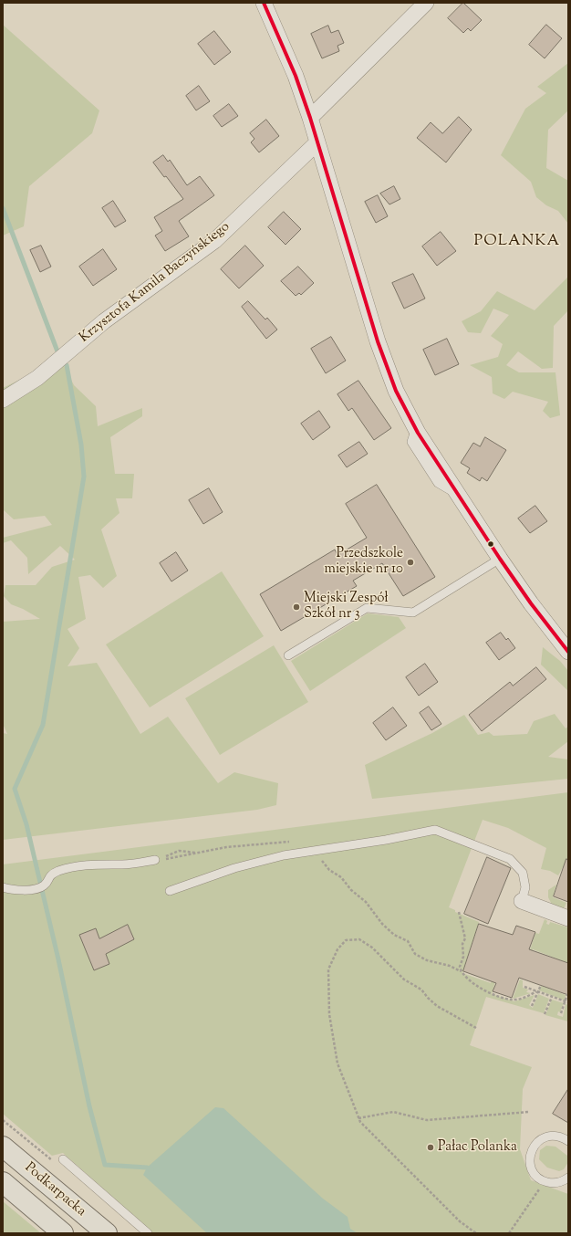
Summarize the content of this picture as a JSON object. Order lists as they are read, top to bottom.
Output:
{
  "streets": {
    "main road": ["Podkarpacka"],
    "street": ["Krzysztofa Kamila Baczyńskiego"]
  },
  "districts": ["POLANKA"],
  "places": ["Przedszkole miejskie nr 10", "Miejski Zespół Szkół nr 3", "Pałac Polanka"]
}
